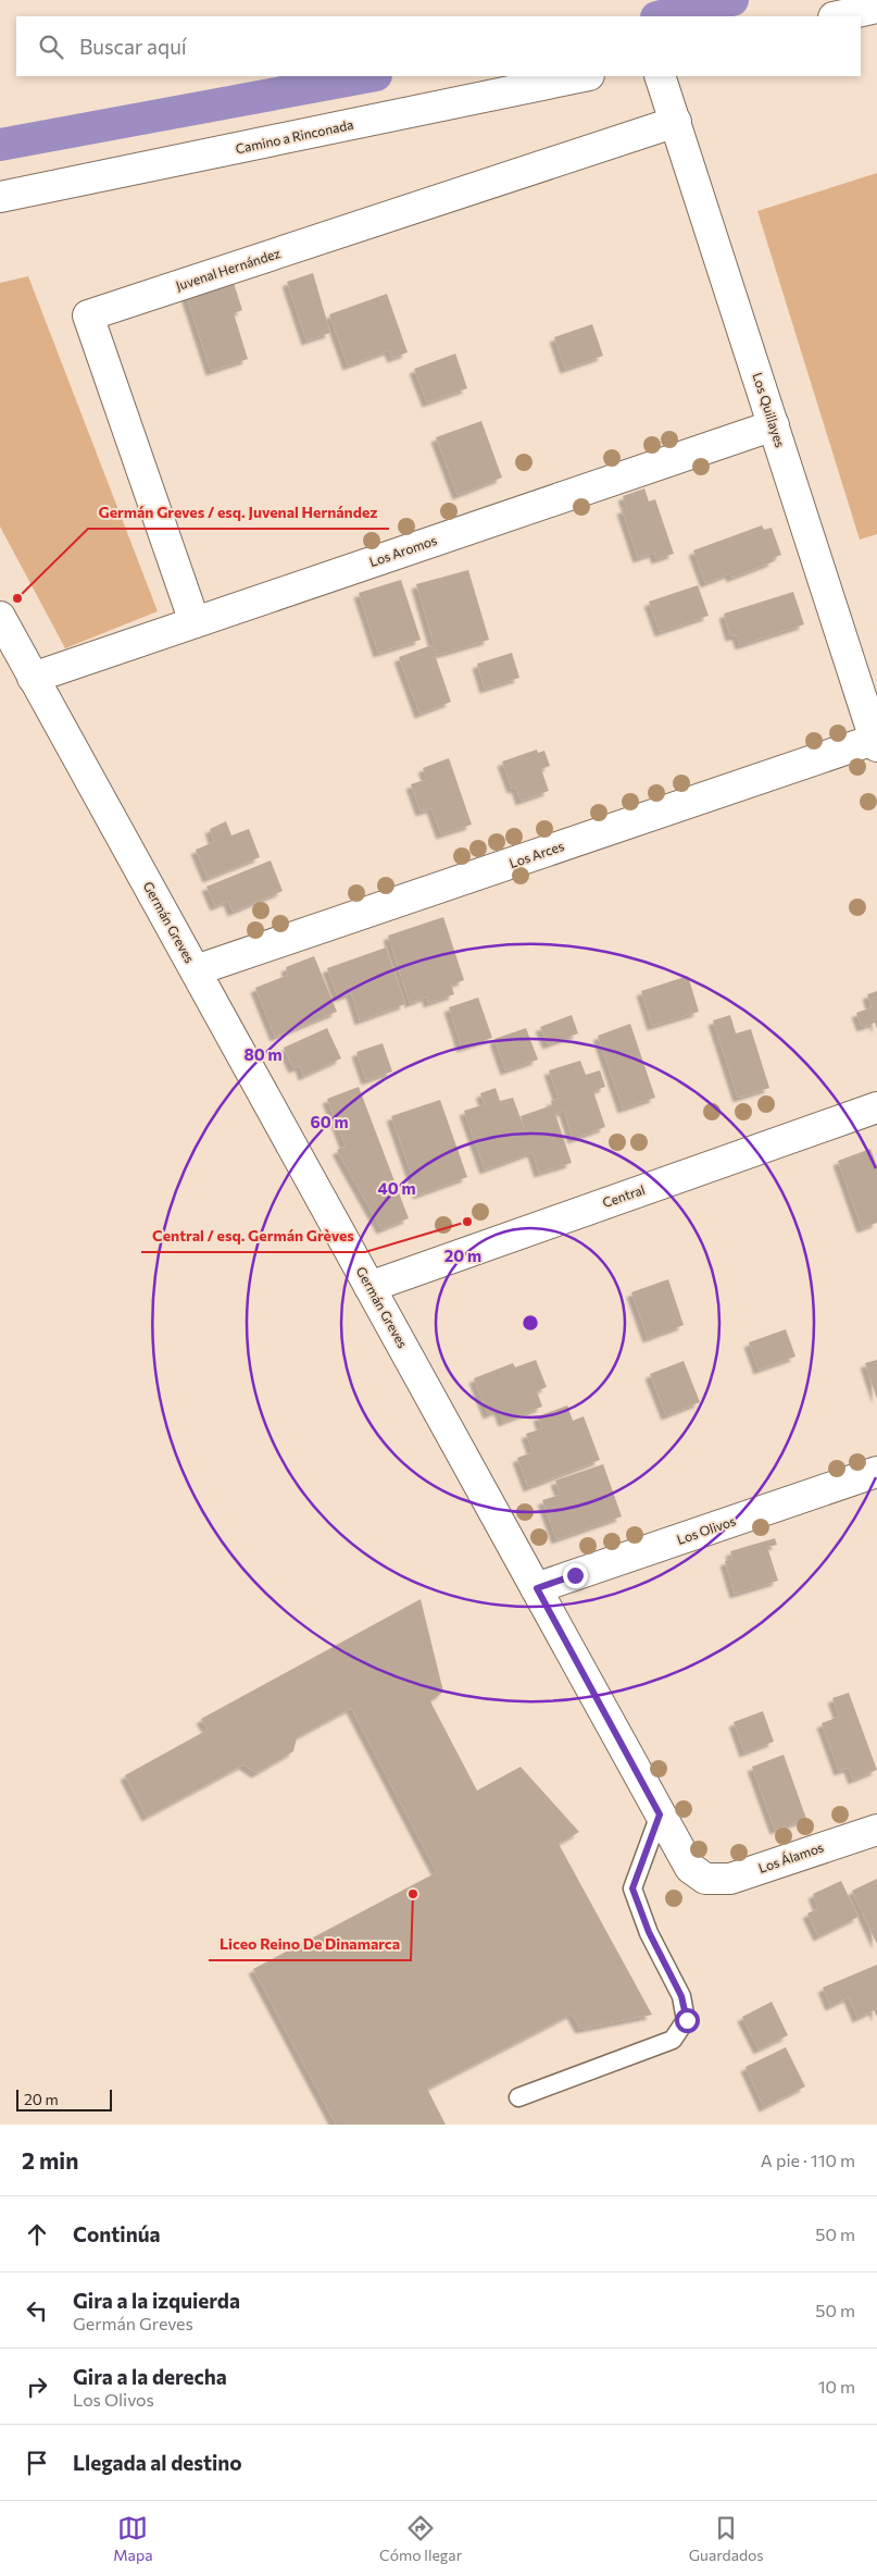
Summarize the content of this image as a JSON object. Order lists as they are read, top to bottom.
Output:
{
  "streets": {
    "street": [
      "Camino a Rinconada",
      "Juvenal Hernández",
      "Los Quillayes",
      "Los Aromos",
      "Los Arces",
      "Germán Greves",
      "Central",
      "Los Olivos",
      "Los Álamos"
    ]
  },
  "crossings": [
    ["Juvenal Hernández", "Los Quillayes"],
    ["Juvenal Hernández", "Los Aromos"],
    ["Los Quillayes", "Los Aromos"],
    ["Los Quillayes", "Los Arces"],
    ["Los Aromos", "Germán Greves"],
    ["Los Arces", "Germán Greves"],
    ["Germán Greves", "Central"],
    ["Germán Greves", "Los Olivos"],
    ["Germán Greves", "Los Álamos"]
  ],
  "places": ["Germán Greves / esq. Juvenal Hernández", "Central / esq. Germán Grèves", "Liceo Reino De Dinamarca"],
  "scale_bar": "20 m",
  "page": {
    "search": "Buscar aquí",
    "scale": "20 m",
    "heading": ["2 min", "A pie · 110 m"],
    "list": [
      ["Continúa", "50 m"],
      ["Gira a la izquierda", "Germán Greves", "50 m"],
      ["Gira a la derecha", "Los Olivos", "10 m"],
      "Llegada al destino"
    ],
    "nav": ["Mapa", "Cómo llegar", "Guardados"]
  },
  "rings": [
    "80 m",
    "60 m",
    "40 m",
    "20 m"
  ]
}
